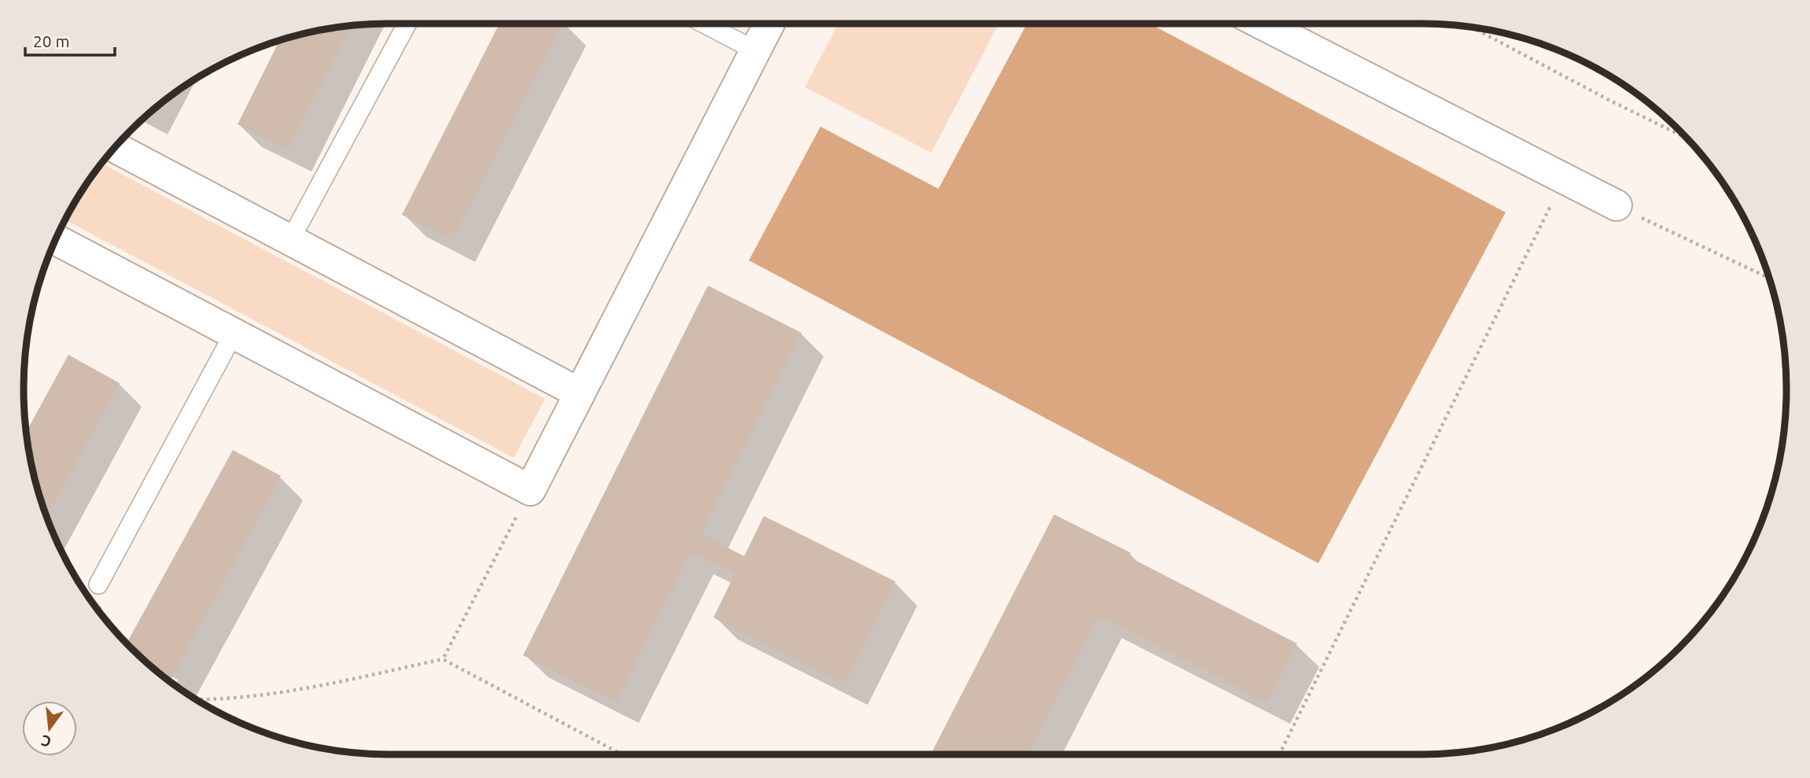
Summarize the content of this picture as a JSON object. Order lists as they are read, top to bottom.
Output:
{
  "scale_bar": "20 m",
  "north": "bottom"
}
